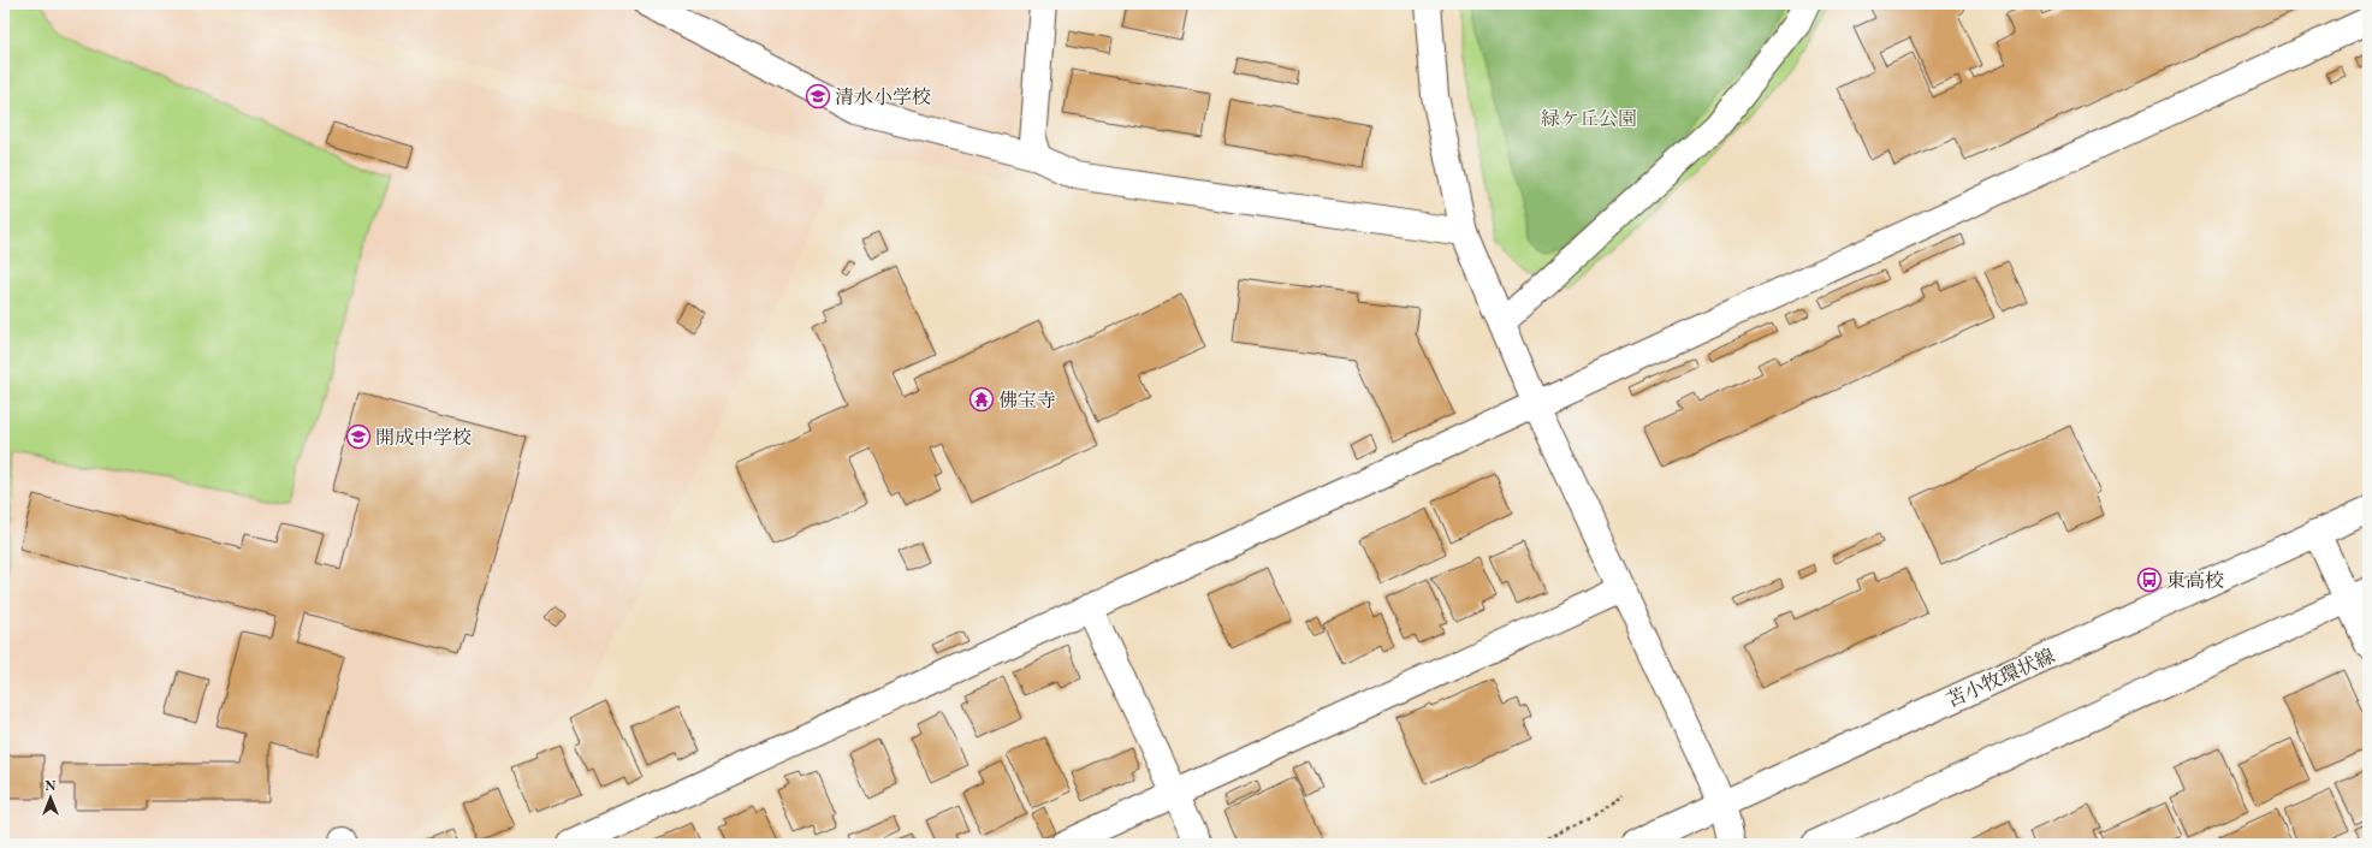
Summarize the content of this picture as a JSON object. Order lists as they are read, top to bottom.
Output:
{
  "streets": {
    "street": ["苫小牧環状線"]
  },
  "parks": ["緑ケ丘公園"],
  "places": {
    "school or university": ["清水小学校", "開成中学校"],
    "temple": ["佛宝寺"],
    "bus stop": ["東高校"]
  },
  "north": "top"
}
